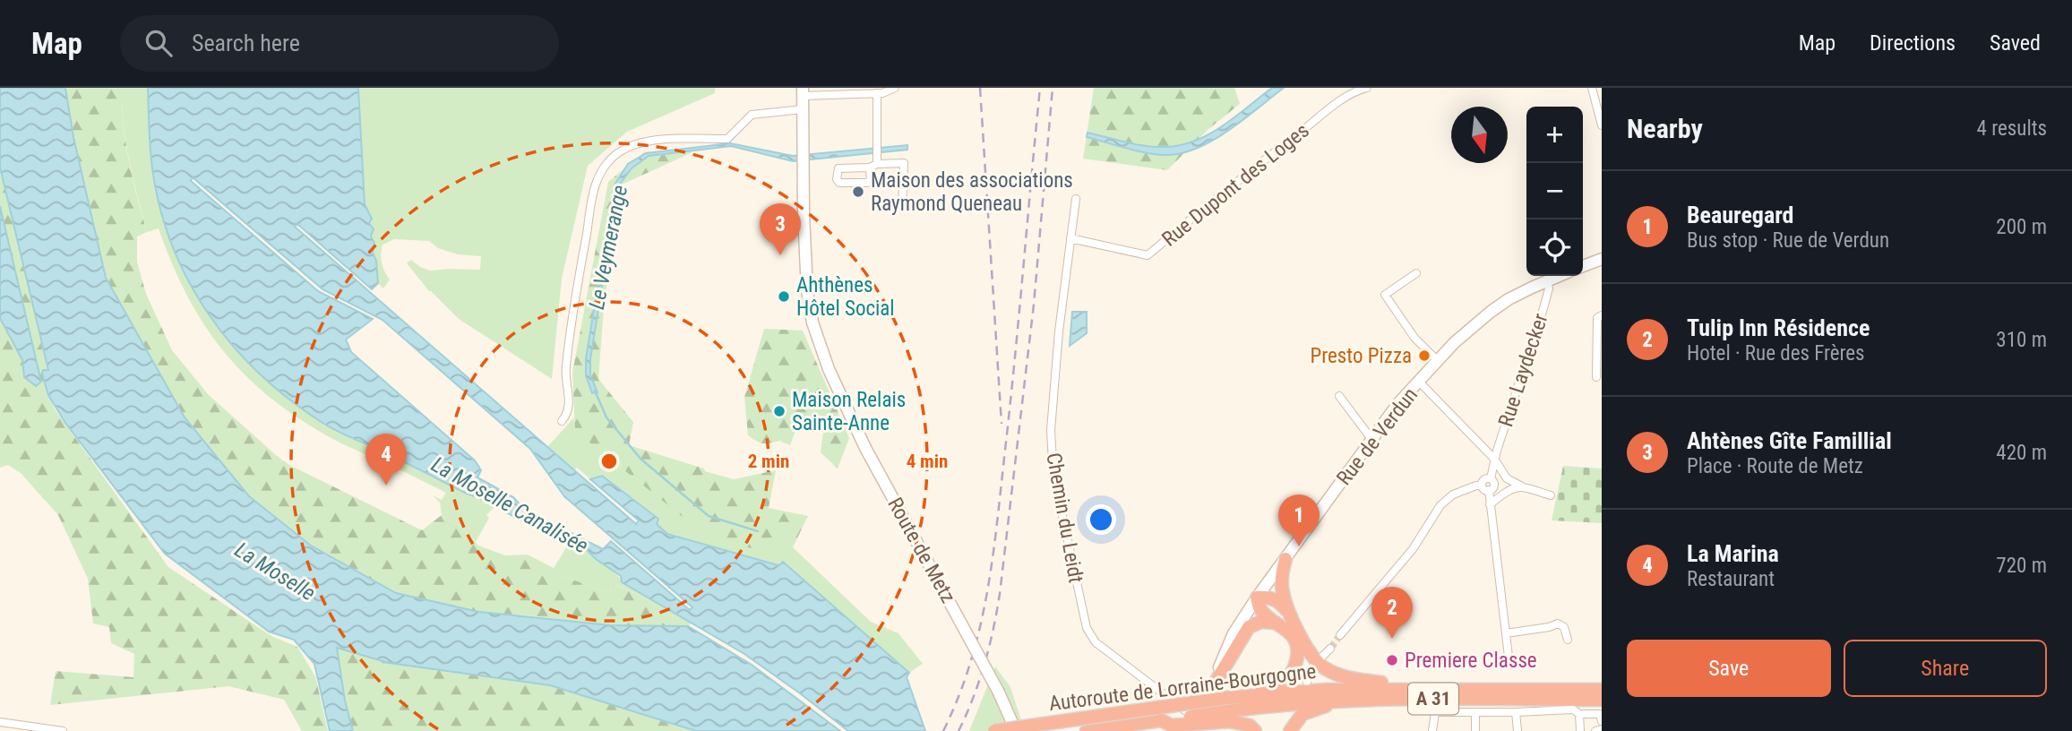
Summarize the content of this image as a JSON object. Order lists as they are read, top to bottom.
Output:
{
  "streets": {
    "highway": ["Autoroute de Lorraine-Bourgogne", "A 31"],
    "main road": ["Rue de Verdun", "Route de Metz"],
    "street": ["Rue Dupont des Loges", "Rue Laydecker", "Chemin du Leidt"]
  },
  "crossings": [
    ["Rue Dupont des Loges", "Chemin du Leidt"],
    ["Rue Laydecker", "Rue de Verdun"],
    ["Rue de Verdun", "Chemin du Leidt"]
  ],
  "water": ["Le Veymerange", "La Moselle Canalisée", "La Moselle"],
  "places": [
    "Maison des associations Raymond Queneau",
    "Ahthènes Hôtel Social",
    "Presto Pizza",
    "Maison Relais Sainte-Anne",
    "Premiere Classe"
  ],
  "north": "bottom",
  "page": {
    "header": "Map",
    "search": "Search here",
    "nav": ["Map", "Directions", "Saved"],
    "heading": ["Nearby", "4 results"],
    "map_buttons": ["+", "−"],
    "list": [
      {
        "mark": "1",
        "name": "Beauregard",
        "note": "Bus stop · Rue de Verdun",
        "value": "200 m"
      },
      {
        "mark": "2",
        "name": "Tulip Inn Résidence",
        "note": "Hotel · Rue des Frères",
        "value": "310 m"
      },
      {
        "mark": "3",
        "name": "Ahtènes Gîte Famillial",
        "note": "Place · Route de Metz",
        "value": "420 m"
      },
      {
        "mark": "4",
        "name": "La Marina",
        "note": "Restaurant",
        "value": "720 m"
      }
    ],
    "pins": [
      "3",
      "4",
      "1",
      "2"
    ],
    "buttons": ["Save", "Share"]
  },
  "rings": ["2 min", "4 min"]
}
